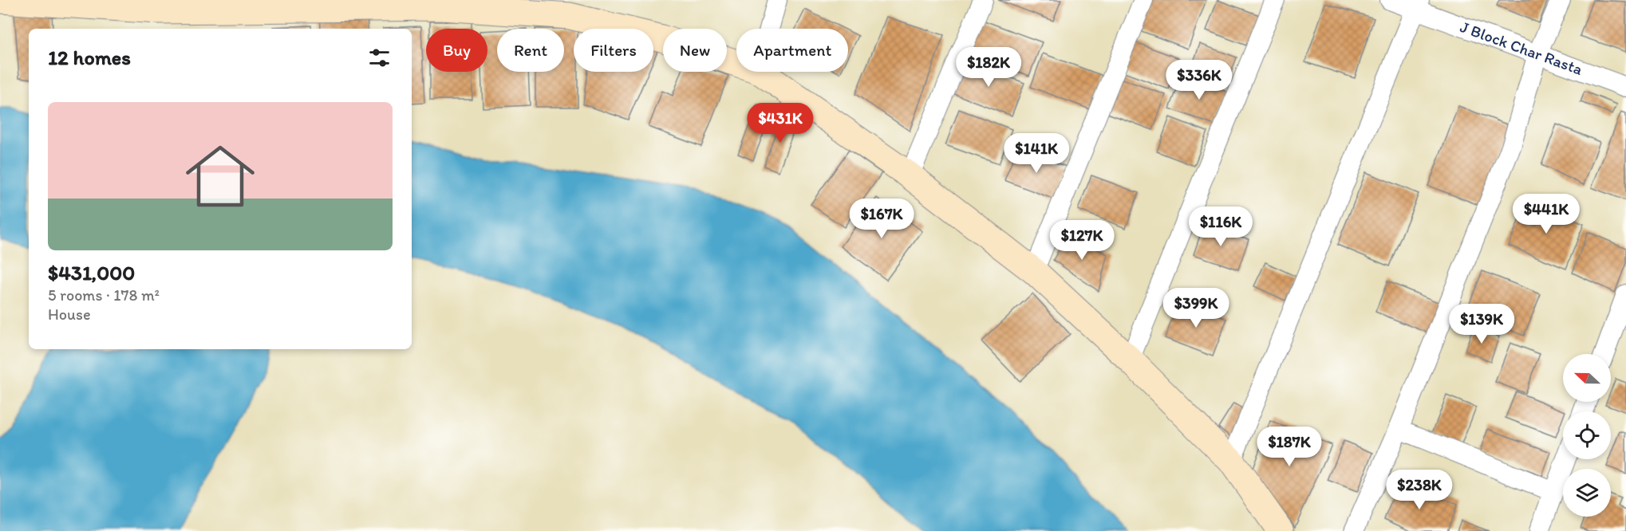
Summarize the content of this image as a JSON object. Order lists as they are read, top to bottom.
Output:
{
  "streets": {
    "street": ["J Block Char Rasta"]
  },
  "north": "left",
  "page": {
    "chip": [
      "Buy",
      "Rent",
      "Filters",
      "New",
      "Apartment"
    ],
    "heading": "12 homes",
    "price": [
      "$182K",
      "$336K",
      "$431K",
      "$141K",
      "$441K",
      "$167K",
      "$116K",
      "$127K",
      "$399K",
      "$139K",
      "$187K",
      "$238K"
    ],
    "list": [
      {
        "name": "$431,000",
        "note": "5 rooms · 178 m² · House"
      }
    ]
  }
}
